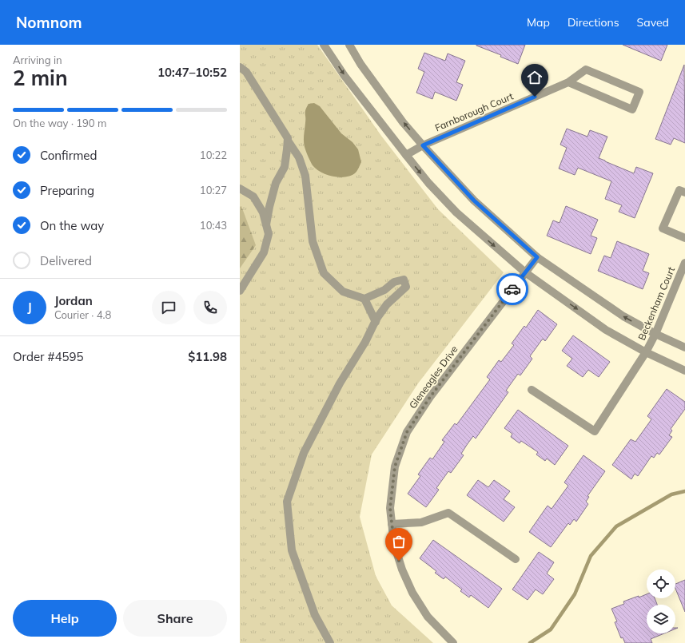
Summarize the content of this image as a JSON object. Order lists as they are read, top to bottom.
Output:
{
  "streets": {
    "street": ["Farnborough Court", "Beckenham Court", "Gleneagles Drive"]
  },
  "page": {
    "header": "Nomnom",
    "nav": ["Map", "Directions", "Saved"],
    "heading": ["2 min", "Arriving in", "10:47–10:52"],
    "panel": [
      "Jordan",
      "Courier · 4.8",
      "Order #4595",
      "$11.98"
    ],
    "bar": "On the way · 190 m",
    "list": [
      ["Confirmed", "10:22"],
      ["Preparing", "10:27"],
      ["On the way", "10:43"],
      "Delivered"
    ],
    "round": "J",
    "buttons": ["Help", "Share"]
  }
}
